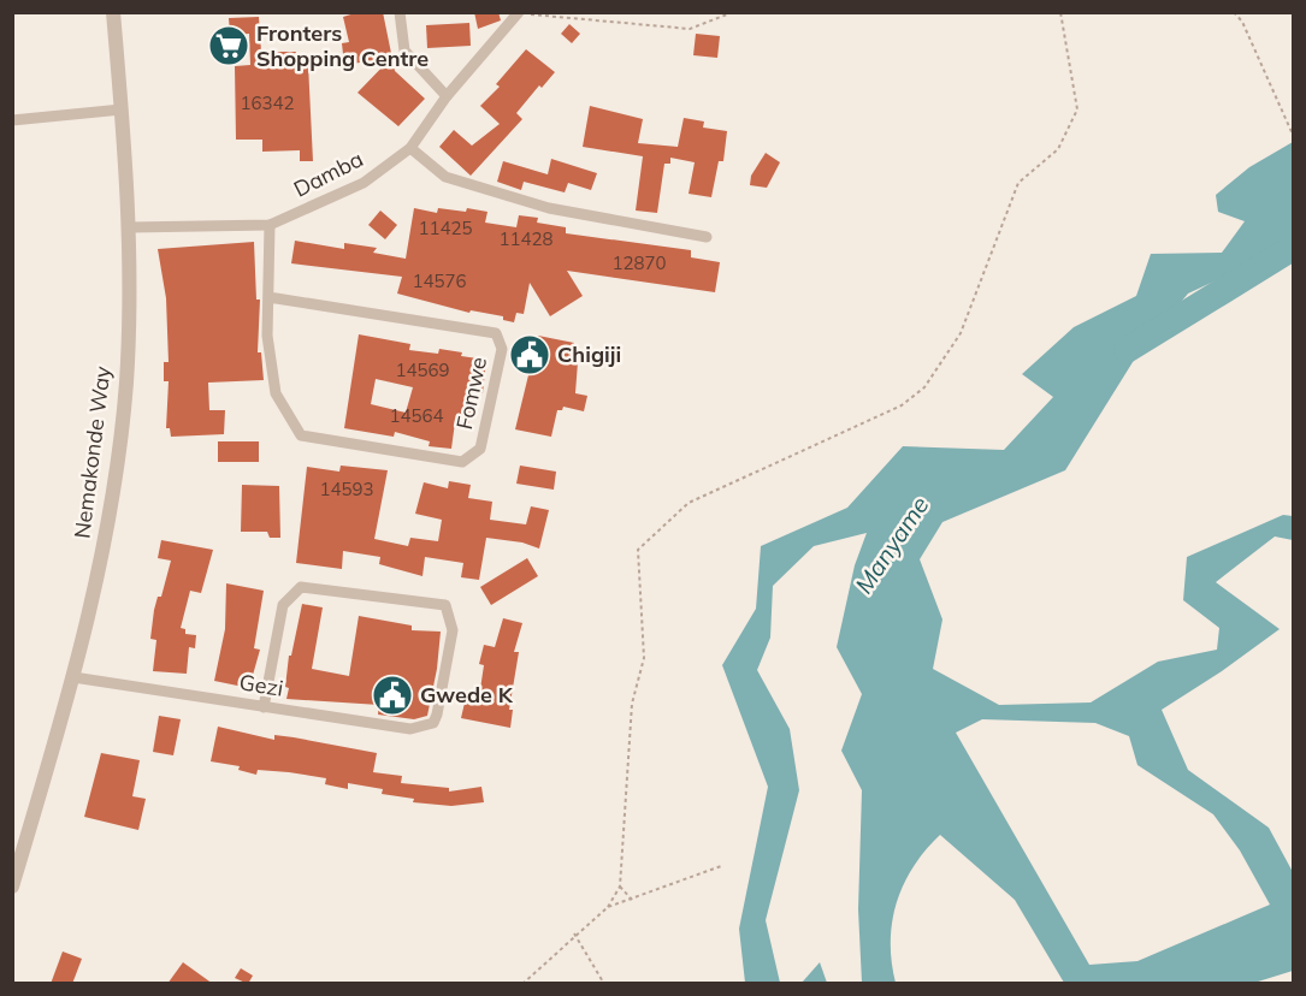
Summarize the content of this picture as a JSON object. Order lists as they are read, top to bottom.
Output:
{
  "streets": {
    "street": [
      "Damba",
      "Fomwe",
      "Nemakonde Way",
      "Gezi"
    ]
  },
  "crossings": [
    ["Damba", "Fomwe"],
    ["Damba", "Nemakonde Way"],
    ["Nemakonde Way", "Gezi"]
  ],
  "water": ["Manyame"],
  "places": {
    "supermarket": ["Fronters Shopping Centre"],
    "public building": ["Chigiji", "Gwede K"]
  },
  "house_numbers": [
    "16342",
    "11425",
    "11428",
    "12870",
    "14576",
    "14569",
    "14564",
    "14593"
  ]
}
